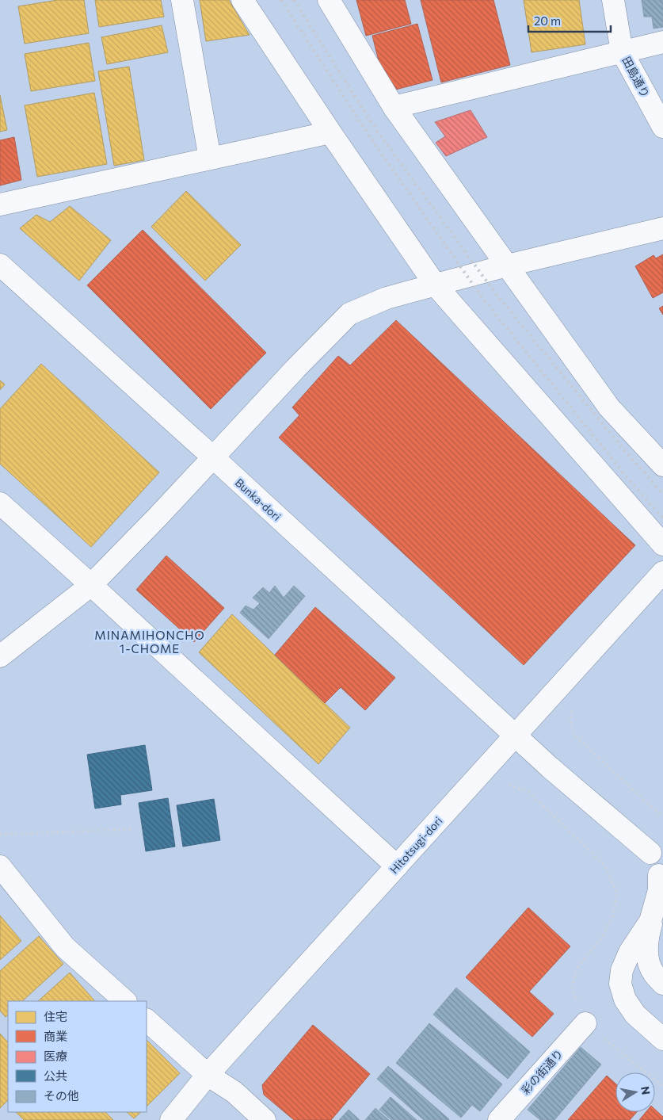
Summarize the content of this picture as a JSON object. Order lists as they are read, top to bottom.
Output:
{
  "streets": {
    "street": [
      "田島通り",
      "Bunka-dori",
      "Hitotsugi-dori",
      "彩の街通り"
    ]
  },
  "crossings": [
    ["Bunka-dori", "Hitotsugi-dori"]
  ],
  "districts": ["MINAMIHONCHO 1-CHOME"],
  "legend": [
    "住宅",
    "商業",
    "医療",
    "公共",
    "その他"
  ],
  "scale_bar": "20 m",
  "north": "right"
}
